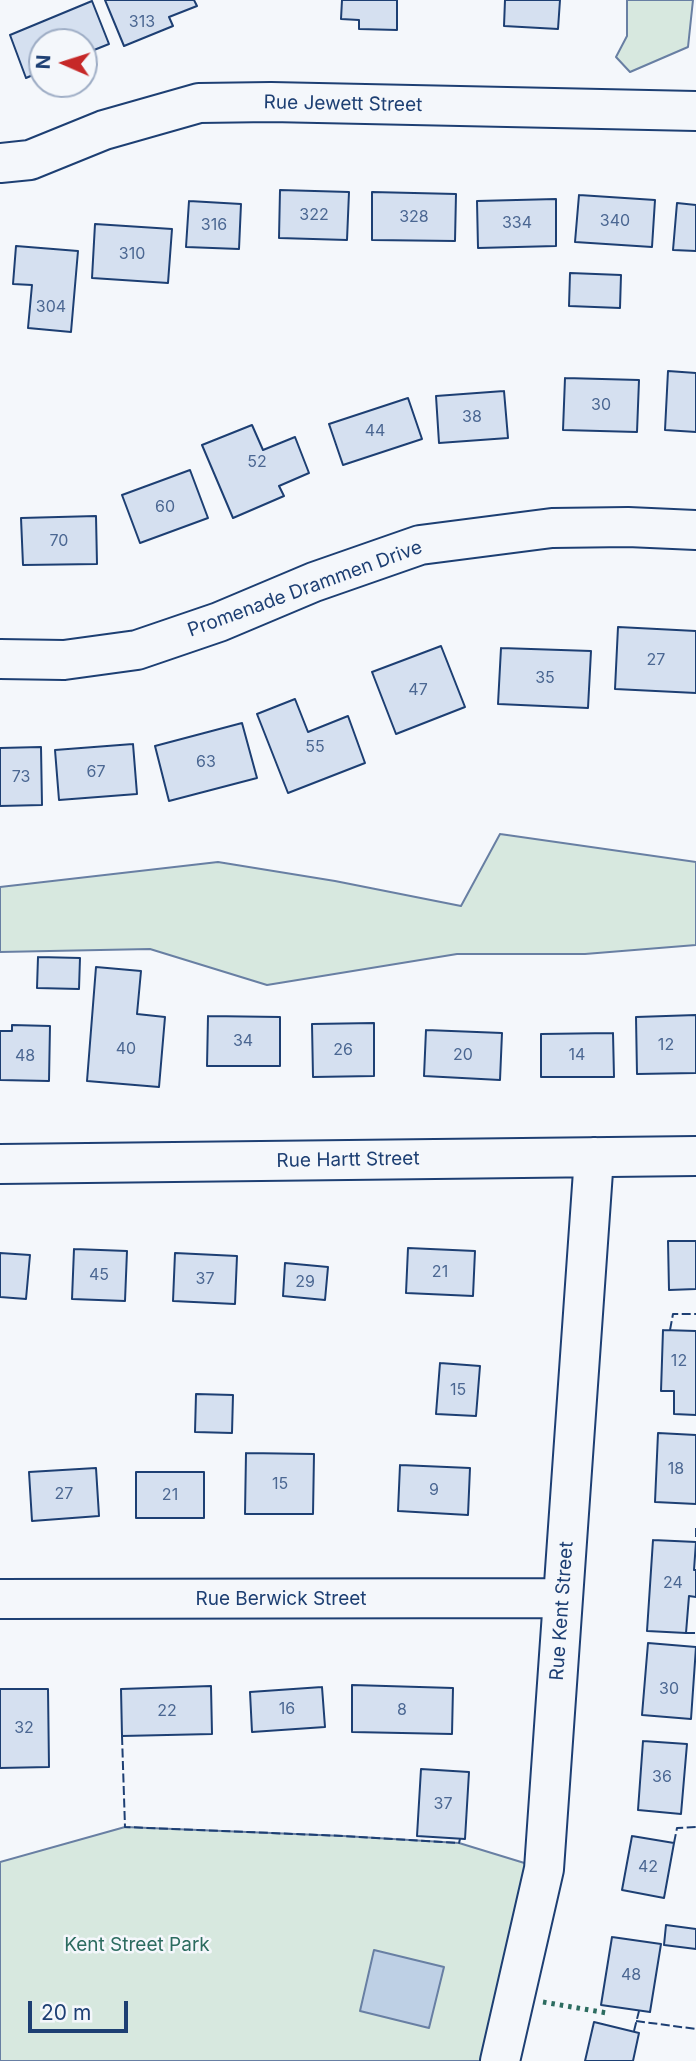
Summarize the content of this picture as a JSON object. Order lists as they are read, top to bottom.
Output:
{
  "streets": {
    "street": [
      "Rue Jewett Street",
      "Promenade Drammen Drive",
      "Rue Hartt Street",
      "Rue Berwick Street",
      "Rue Kent Street"
    ]
  },
  "crossings": [
    ["Rue Hartt Street", "Rue Kent Street"],
    ["Rue Berwick Street", "Rue Kent Street"]
  ],
  "parks": ["Kent Street Park"],
  "house_numbers": [
    "313",
    "322",
    "328",
    "340",
    "334",
    "316",
    "310",
    "304",
    "30",
    "38",
    "44",
    "52",
    "60",
    "70",
    "27",
    "35",
    "47",
    "55",
    "63",
    "67",
    "73",
    "34",
    "12",
    "40",
    "26",
    "20",
    "14",
    "48",
    "21",
    "45",
    "37",
    "29",
    "12",
    "15",
    "18",
    "15",
    "9",
    "27",
    "21",
    "24",
    "30",
    "16",
    "8",
    "22",
    "32",
    "36",
    "37",
    "42",
    "48"
  ],
  "scale_bar": "20 m",
  "north": "left"
}
